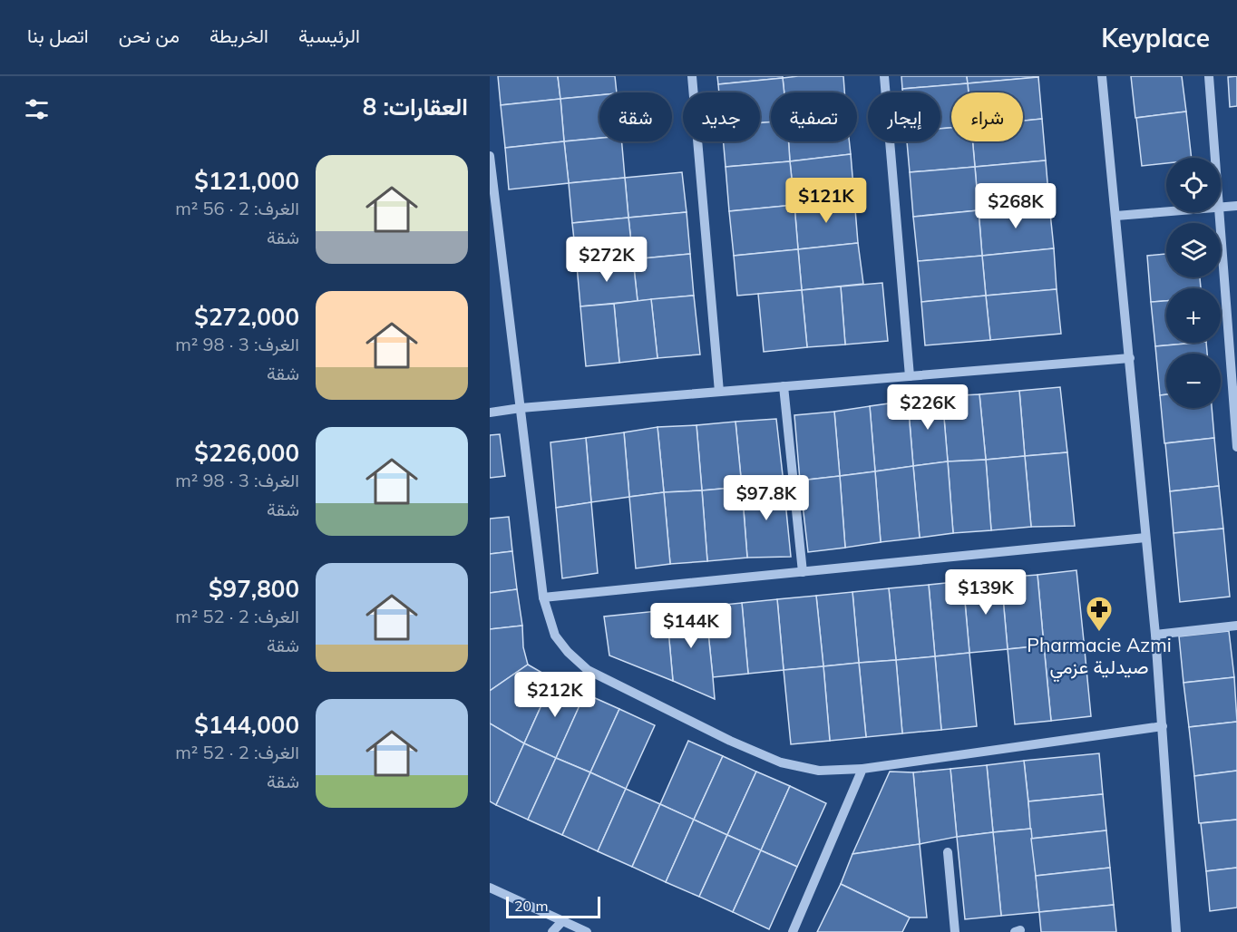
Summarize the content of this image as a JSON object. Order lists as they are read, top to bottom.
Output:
{
  "places": {
    "pharmacy": ["Pharmacie Azmi صيدلية عزمي"]
  },
  "scale_bar": "20 m",
  "page": {
    "header": "Keyplace",
    "nav": [
      "الرئيسية",
      "الخريطة",
      "من نحن",
      "اتصل بنا"
    ],
    "heading": "العقارات: 8",
    "chip": [
      "شراء",
      "إيجار",
      "تصفية",
      "جديد",
      "شقة"
    ],
    "list": [
      {
        "name": "$121,000",
        "note": "الغرف: 2 · 56 m² · شقة"
      },
      {
        "name": "$272,000",
        "note": "الغرف: 3 · 98 m² · شقة"
      },
      {
        "name": "$226,000",
        "note": "الغرف: 3 · 98 m² · شقة"
      },
      {
        "name": "$97,800",
        "note": "الغرف: 2 · 52 m² · شقة"
      },
      {
        "name": "$144,000",
        "note": "الغرف: 2 · 52 m² · شقة"
      }
    ],
    "map_buttons": ["+", "−"],
    "price": [
      "$121K",
      "$268K",
      "$272K",
      "$226K",
      "$97.8K",
      "$139K",
      "$144K",
      "$212K"
    ],
    "scale": "20 m"
  }
}
